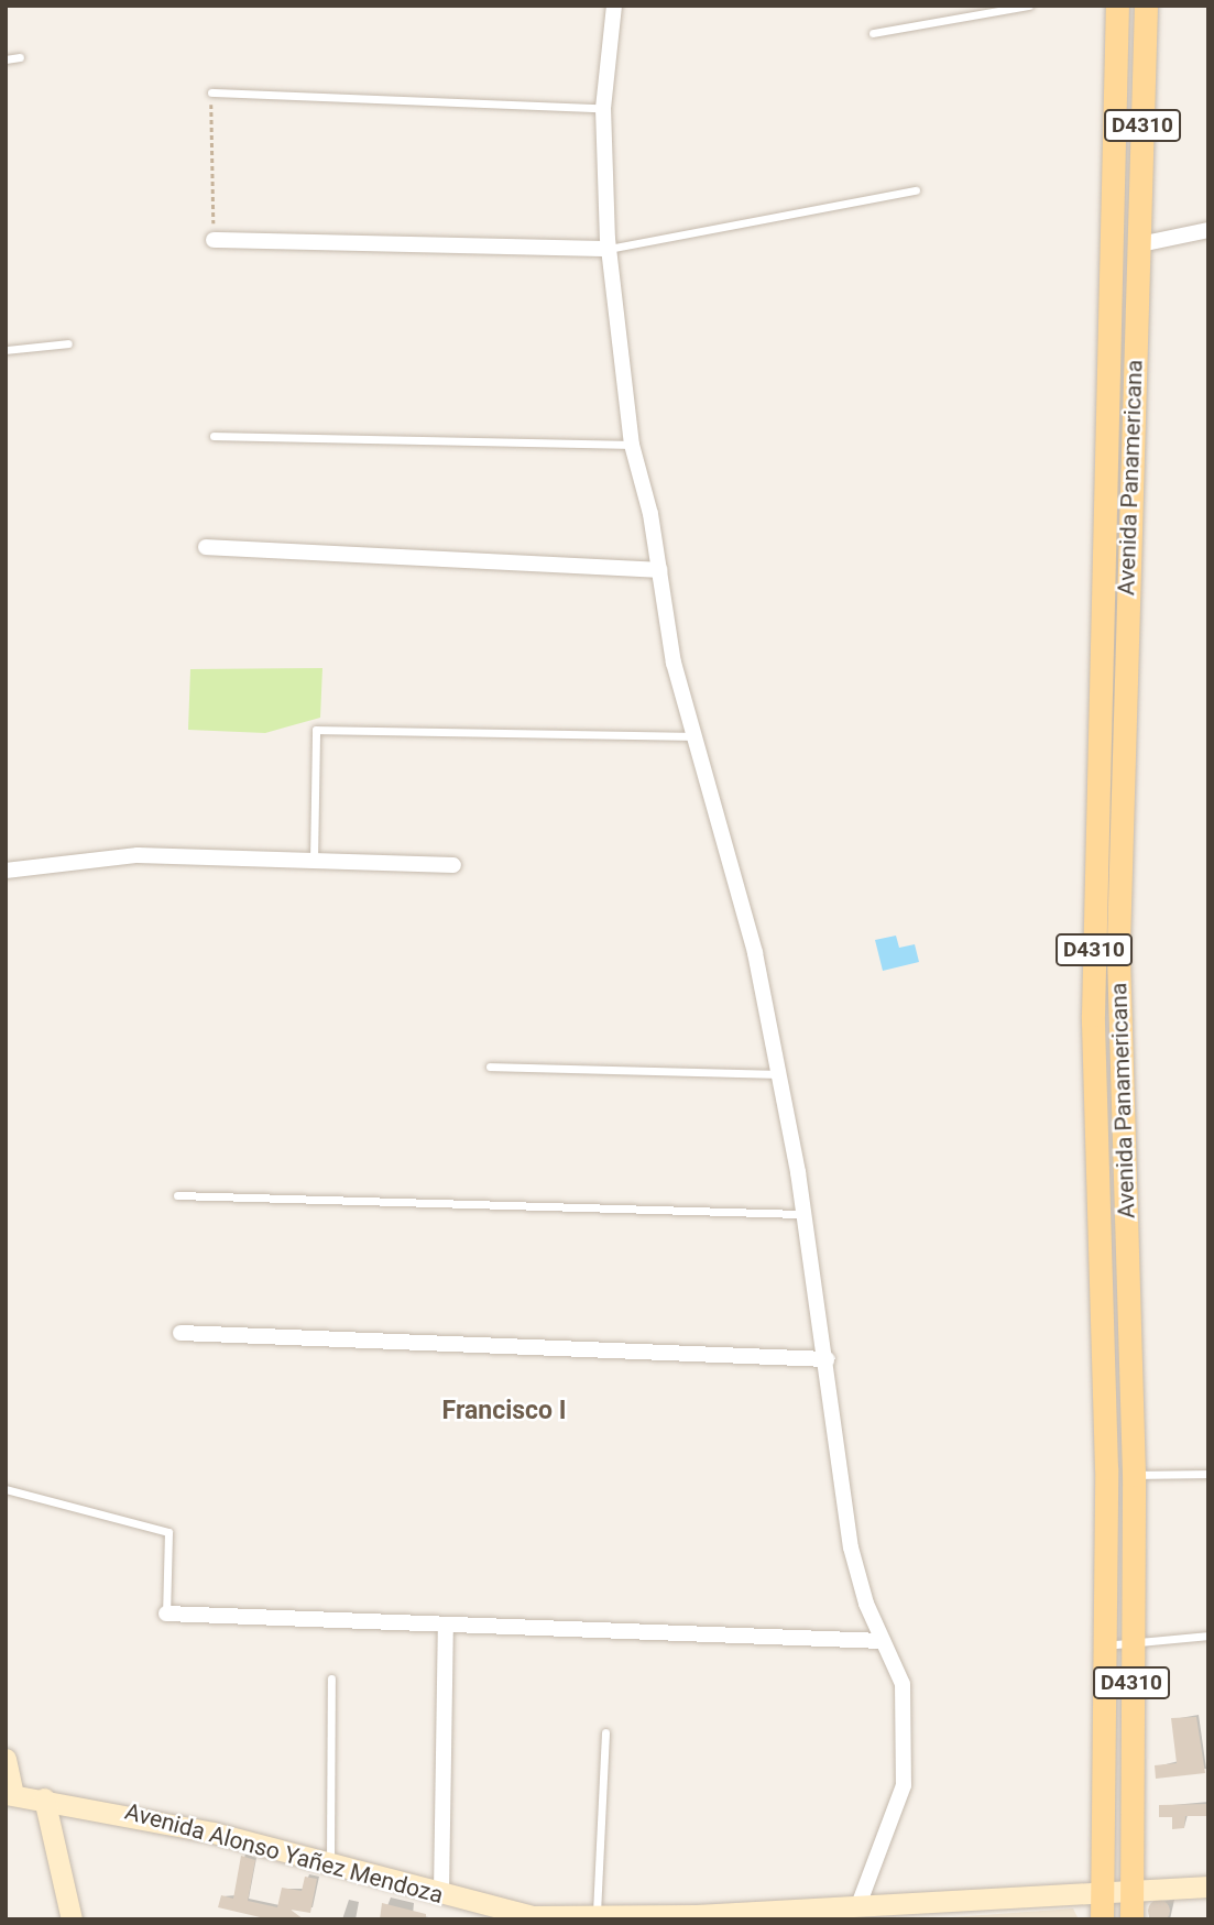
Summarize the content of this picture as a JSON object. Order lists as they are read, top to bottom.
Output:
{
  "streets": {
    "main road": ["D4310", "Avenida Panamericana", "Avenida Alonso Yañez Mendoza"]
  },
  "crossings": [
    ["Avenida Panamericana", "Avenida Alonso Yañez Mendoza"]
  ],
  "districts": ["Francisco I"]
}
